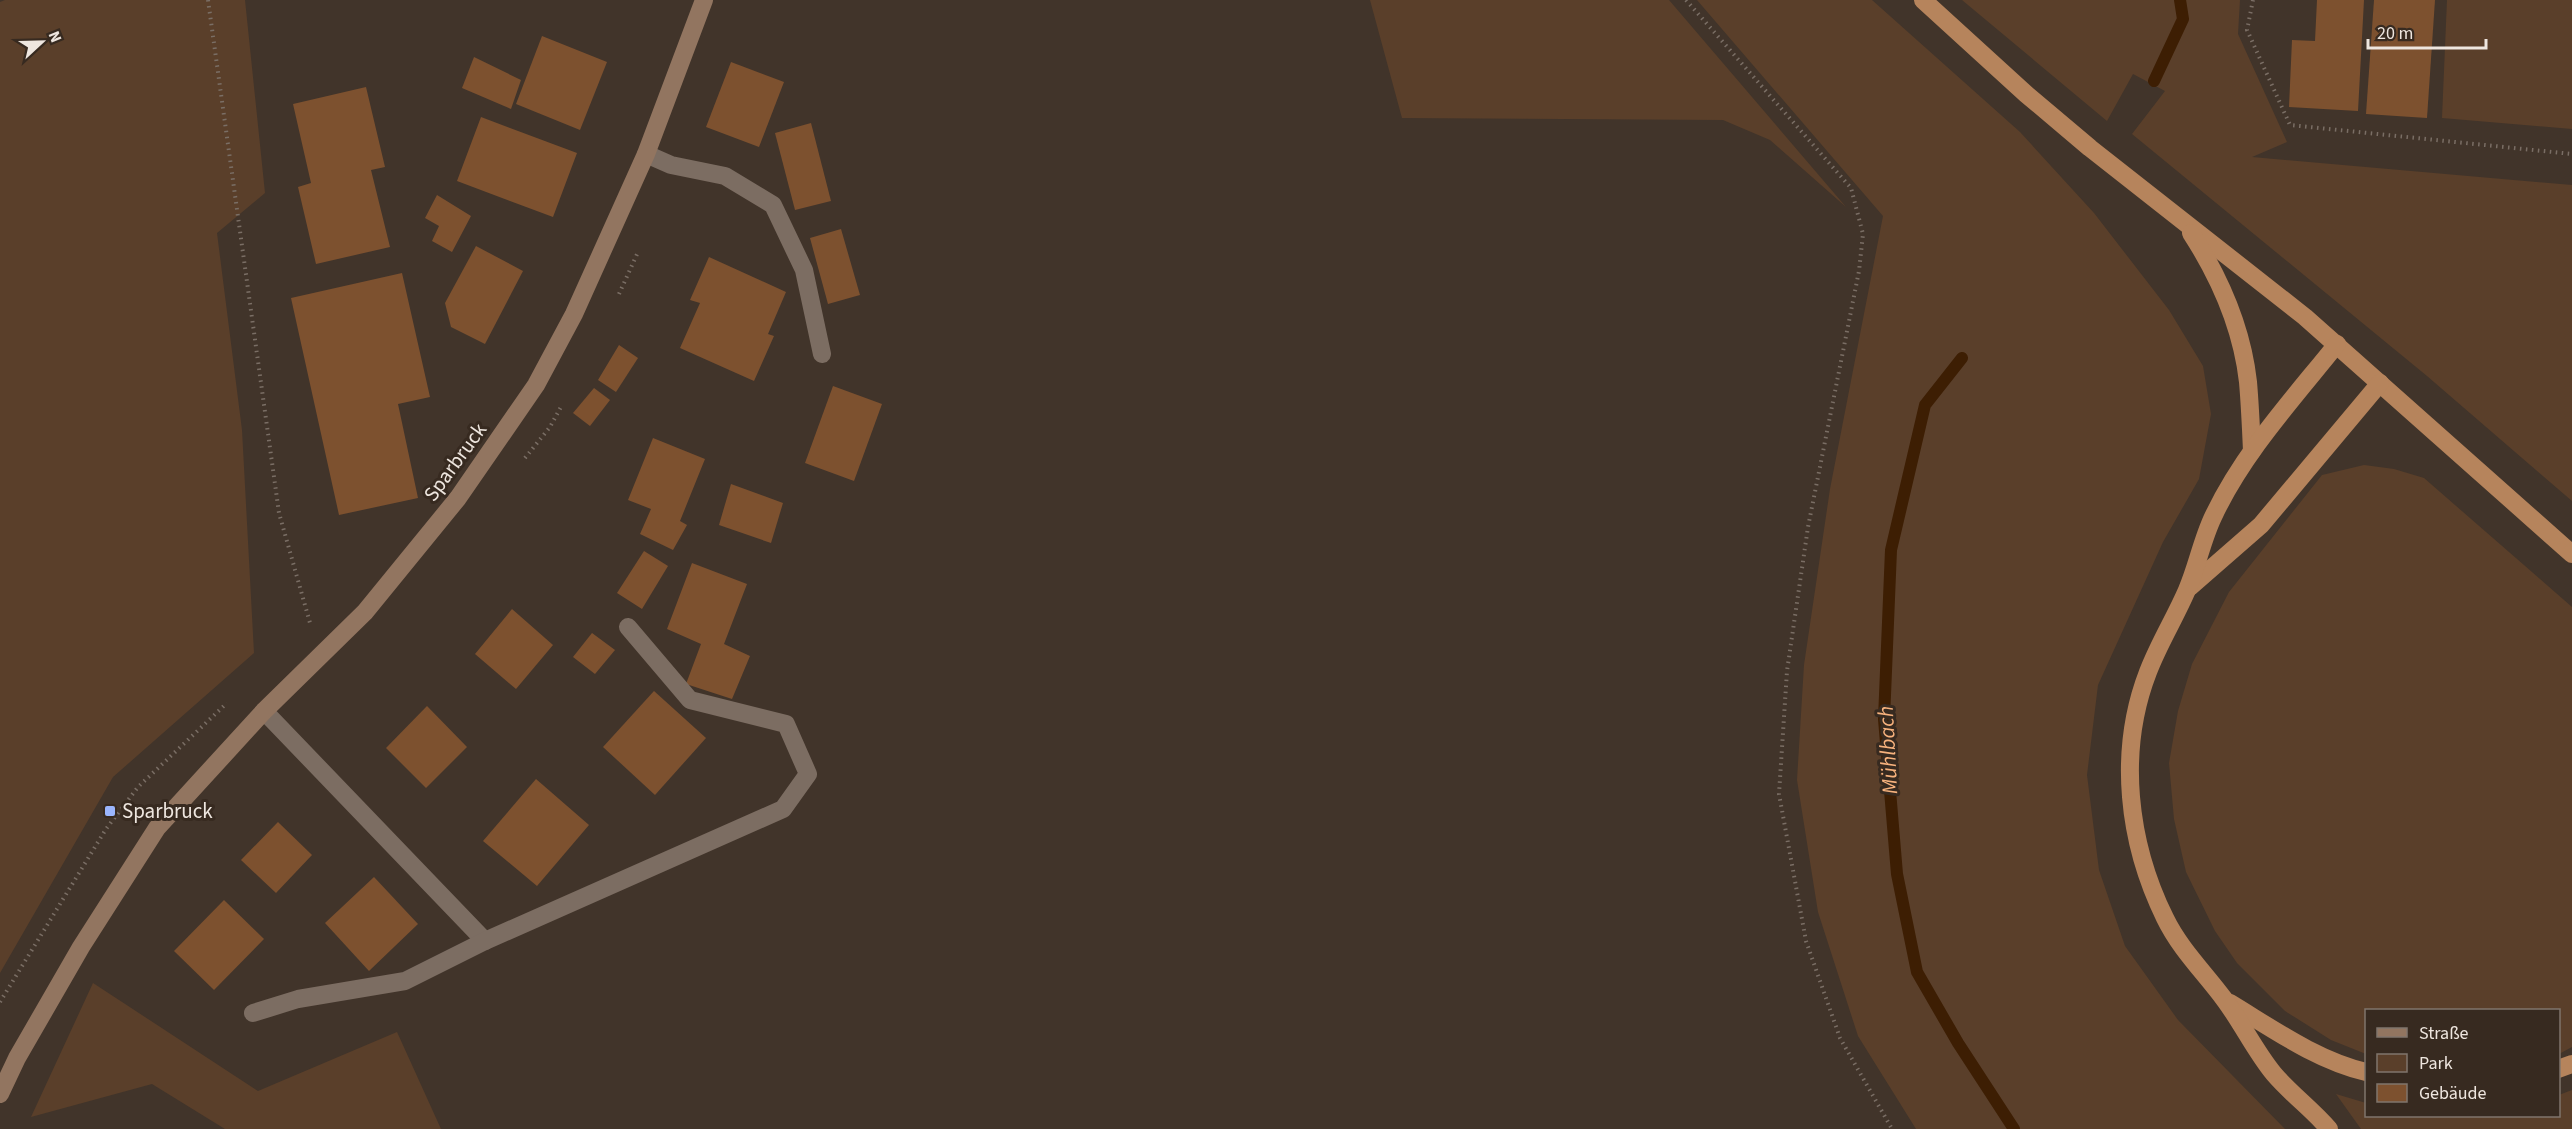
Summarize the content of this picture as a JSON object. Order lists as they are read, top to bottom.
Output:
{
  "streets": {
    "main road": ["Sparbruck"]
  },
  "water": ["Mühlbach"],
  "places": {
    "transit": ["Sparbruck"]
  },
  "legend": ["Straße", "Park", "Gebäude"],
  "scale_bar": "20 m",
  "north": "right"
}
